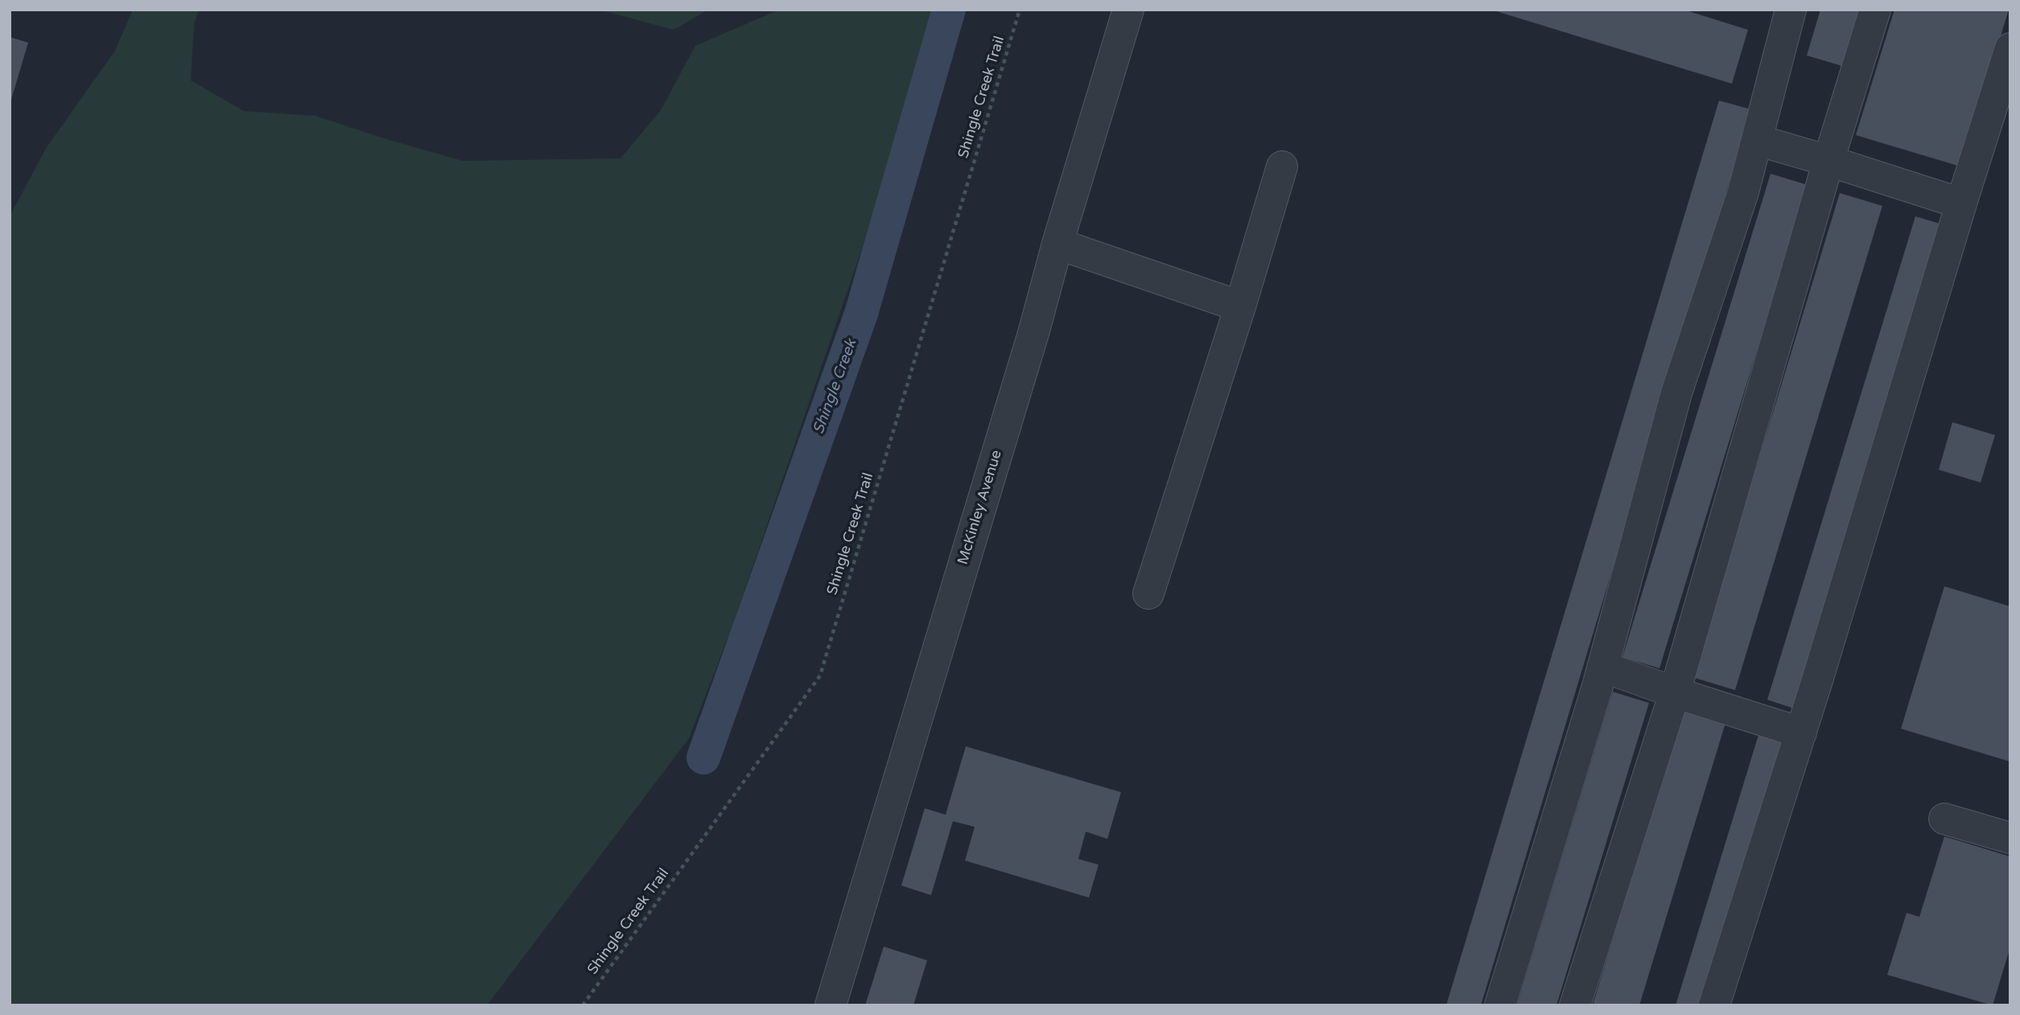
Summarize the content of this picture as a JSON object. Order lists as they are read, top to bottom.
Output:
{
  "streets": {
    "street": ["McKinley Avenue"],
    "path": ["Shingle Creek Trail"]
  },
  "water": ["Shingle Creek"]
}
